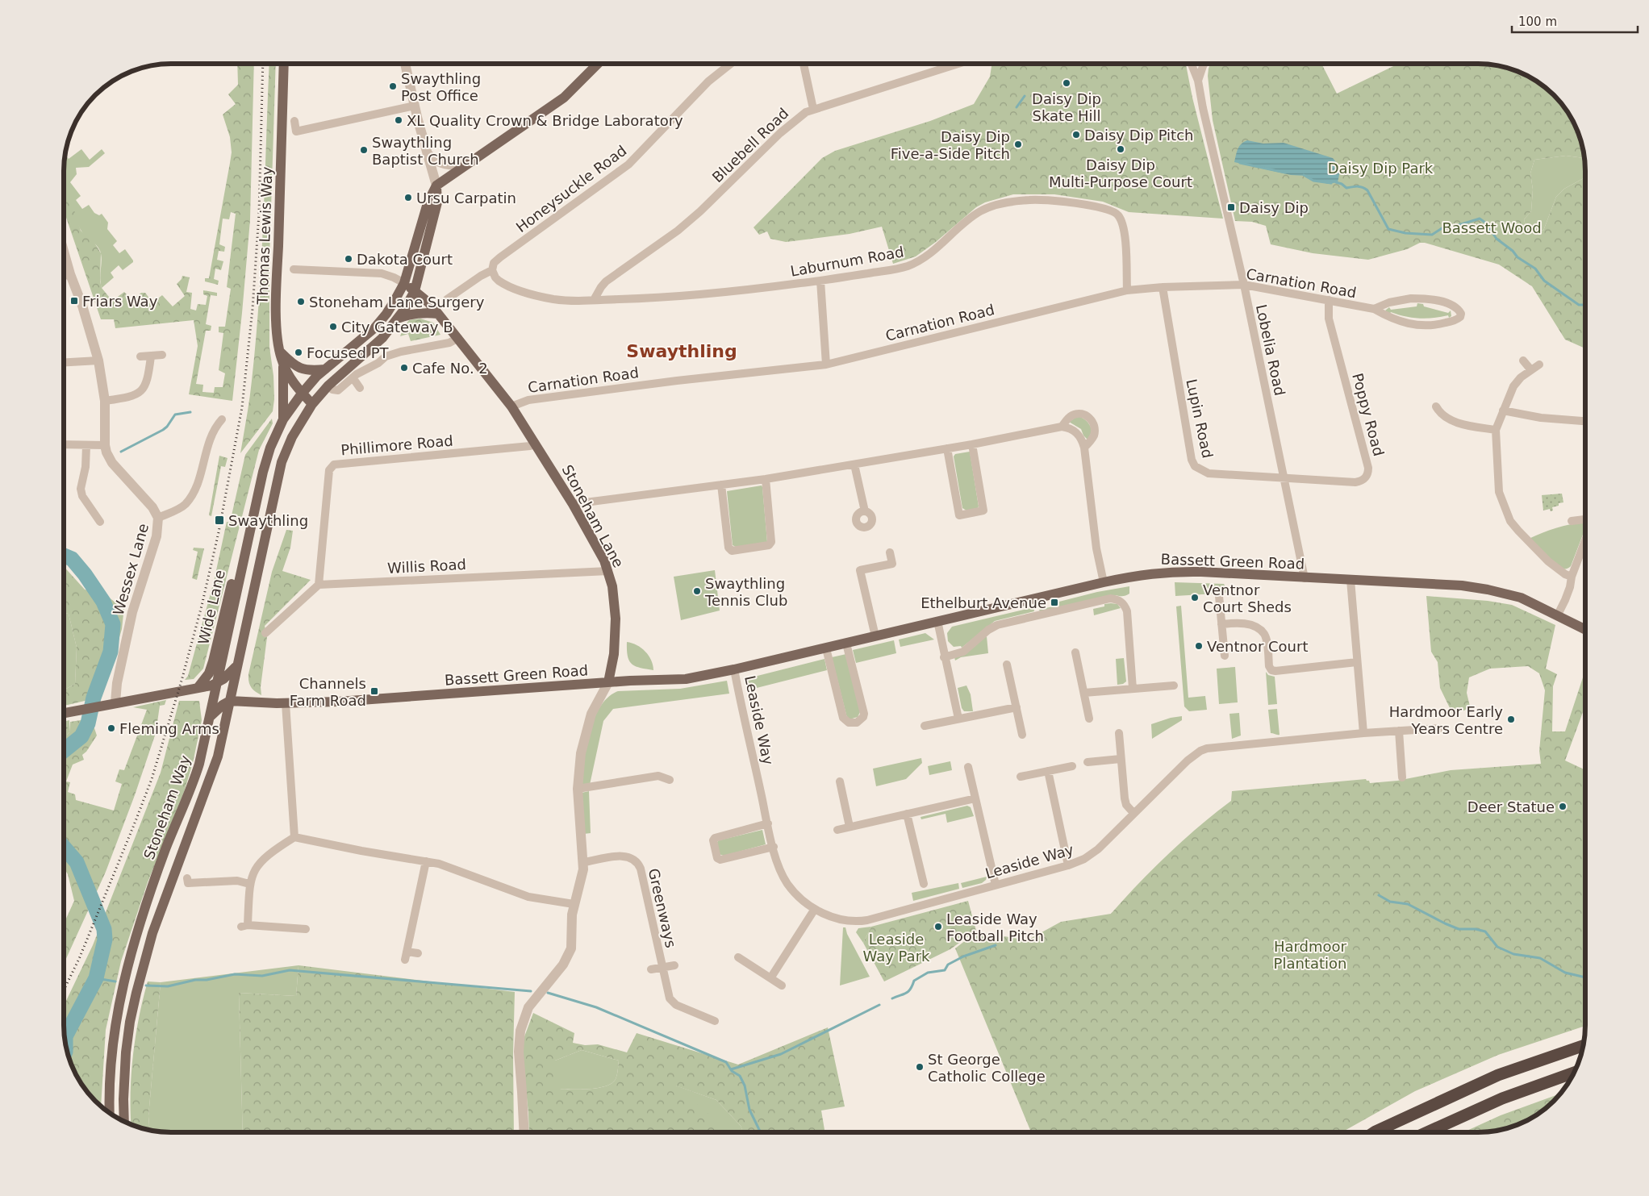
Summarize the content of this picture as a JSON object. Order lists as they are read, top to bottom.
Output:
{
  "streets": {
    "main road": [
      "Thomas Lewis Way",
      "Stoneham Lane",
      "Bassett Green Road",
      "Wide Lane",
      "Stoneham Way"
    ],
    "street": [
      "Bluebell Road",
      "Honeysuckle Road",
      "Laburnum Road",
      "Carnation Road",
      "Lobelia Road",
      "Poppy Road",
      "Lupin Road",
      "Phillimore Road",
      "Willis Road",
      "Wessex Lane",
      "Leaside Way",
      "Greenways"
    ]
  },
  "crossings": [
    ["Bluebell Road", "Laburnum Road"],
    ["Honeysuckle Road", "Laburnum Road"],
    ["Thomas Lewis Way", "Stoneham Way"],
    ["Laburnum Road", "Carnation Road"],
    ["Carnation Road", "Lobelia Road"],
    ["Carnation Road", "Poppy Road"],
    ["Carnation Road", "Lupin Road"],
    ["Carnation Road", "Stoneham Lane"],
    ["Lobelia Road", "Poppy Road"],
    ["Lobelia Road", "Lupin Road"],
    ["Lobelia Road", "Bassett Green Road"],
    ["Poppy Road", "Lupin Road"],
    ["Phillimore Road", "Stoneham Lane"],
    ["Phillimore Road", "Willis Road"],
    ["Stoneham Lane", "Bassett Green Road"],
    ["Stoneham Lane", "Willis Road"],
    ["Stoneham Lane", "Stoneham Way"],
    ["Stoneham Lane", "Greenways"],
    ["Bassett Green Road", "Leaside Way"],
    ["Bassett Green Road", "Stoneham Way"],
    ["Wide Lane", "Stoneham Way"]
  ],
  "districts": ["Swaythling"],
  "parks": [
    "Daisy Dip Park",
    "Bassett Wood",
    "Leaside Way Park",
    "Hardmoor Plantation"
  ],
  "places": {
    "other": [
      "Daisy Dip Skate Hill",
      "Swaythling Post Office",
      "XL Quality Crown & Bridge Laboratory",
      "Daisy Dip Pitch",
      "Daisy Dip Five-a-Side Pitch",
      "Daisy Dip Multi-Purpose Court",
      "Swaythling Baptist Church",
      "Ursu Carpatin",
      "Dakota Court",
      "Stoneham Lane Surgery",
      "City Gateway B",
      "Focused PT",
      "Cafe No. 2",
      "Swaythling Tennis Club",
      "Ventnor Court Sheds",
      "Ventnor Court",
      "Hardmoor Early Years Centre",
      "Fleming Arms",
      "Deer Statue",
      "Leaside Way Football Pitch",
      "St George Catholic College"
    ],
    "transit": [
      "Daisy Dip",
      "Friars Way",
      "Swaythling",
      "Ethelburt Avenue",
      "Channels Farm Road"
    ]
  },
  "scale_bar": "100 m"
}
